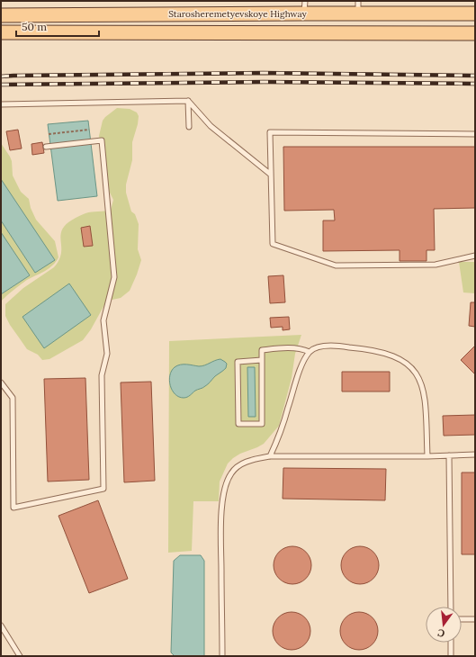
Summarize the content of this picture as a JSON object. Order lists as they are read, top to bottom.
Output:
{
  "streets": {
    "main road": ["Starosheremetyevskoye Highway"]
  },
  "scale_bar": "50 m",
  "north": "bottom"
}
